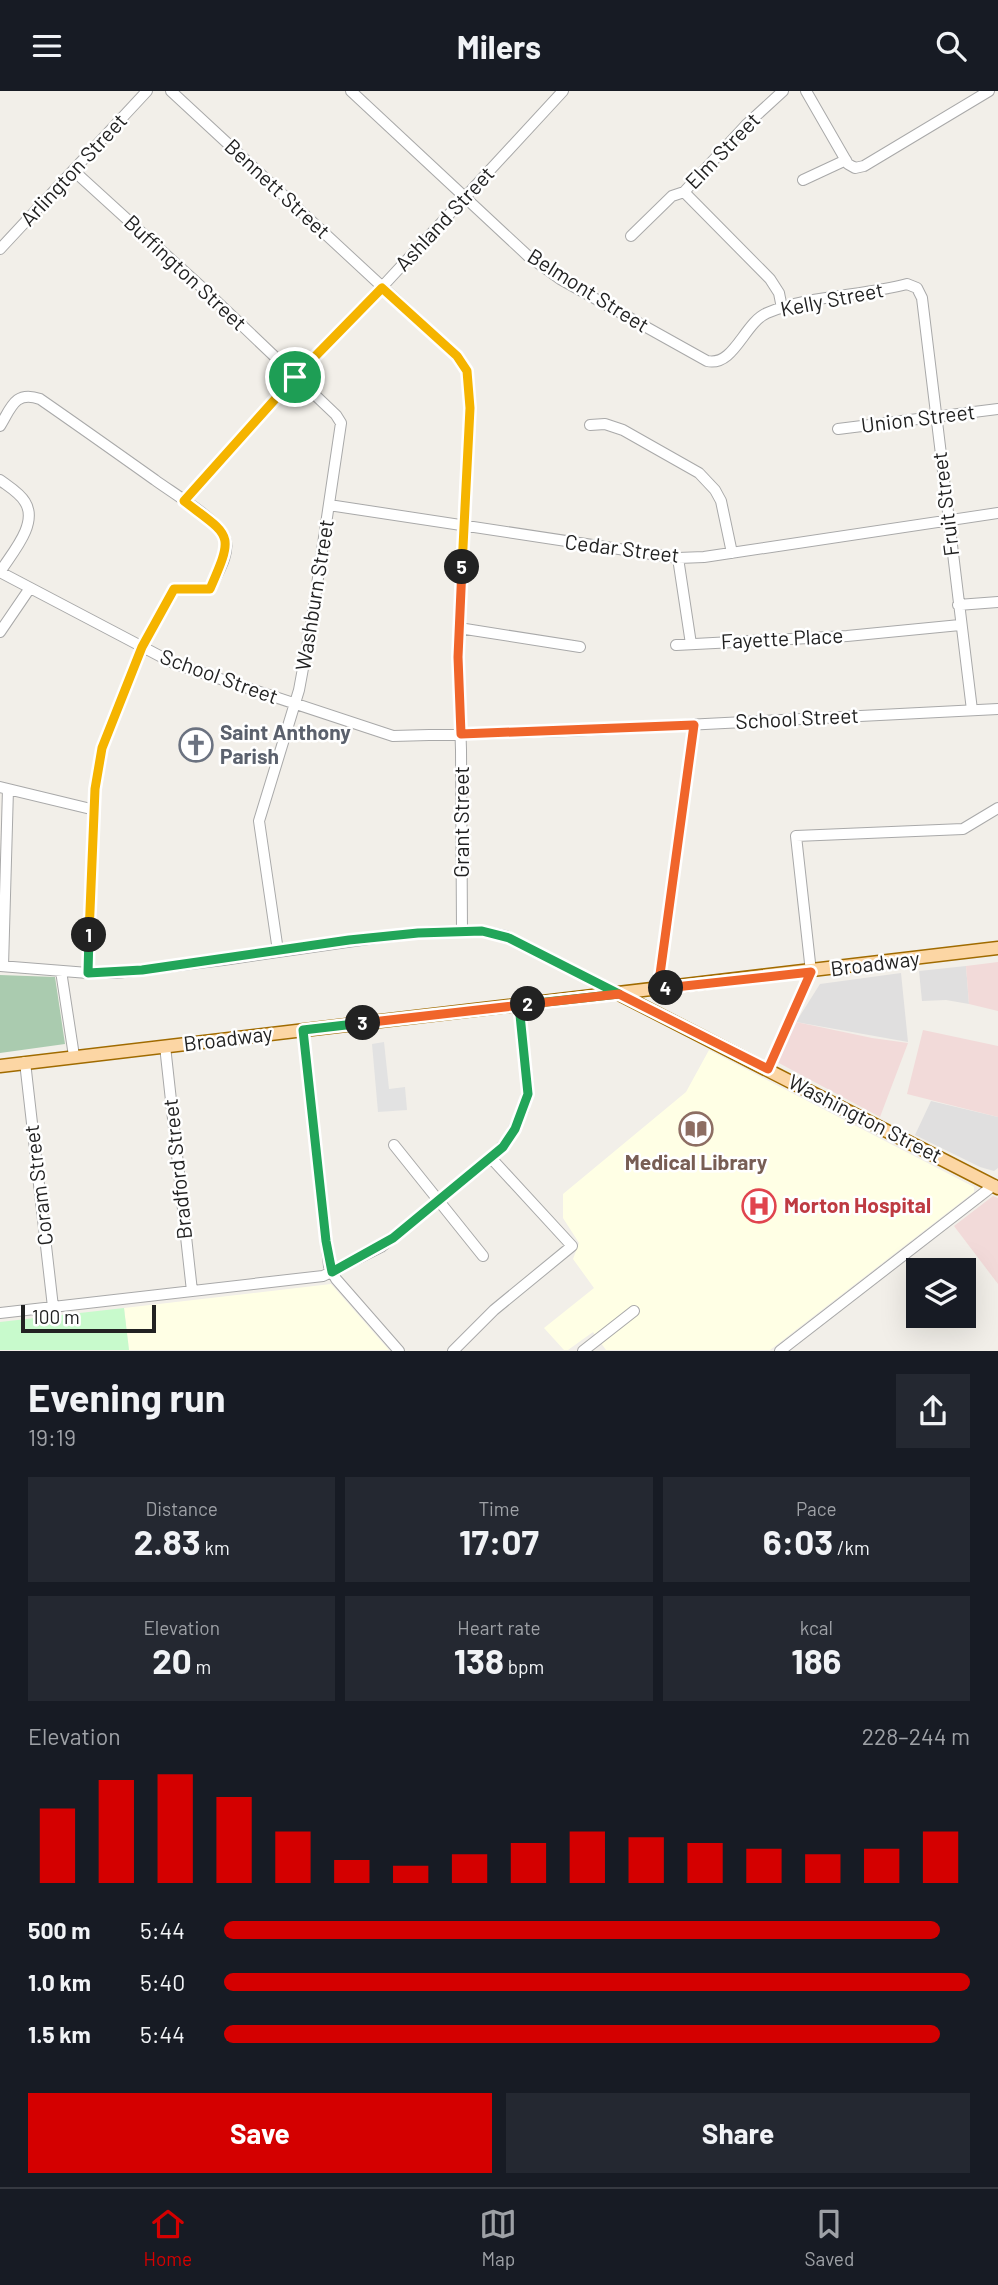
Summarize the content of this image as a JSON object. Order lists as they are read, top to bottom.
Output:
{
  "streets": {
    "main road": ["Broadway", "Washington Street"],
    "street": [
      "Elm Street",
      "Arlington Street",
      "Bennett Street",
      "Ashland Street",
      "Buffington Street",
      "Belmont Street",
      "Kelly Street",
      "Union Street",
      "Fruit Street",
      "Cedar Street",
      "Washburn Street",
      "Fayette Place",
      "School Street",
      "Grant Street",
      "Bradford Street",
      "Coram Street"
    ]
  },
  "crossings": [
    ["Arlington Street", "Buffington Street"],
    ["Bennett Street", "Ashland Street"],
    ["Bennett Street", "Grant Street"],
    ["Ashland Street", "Buffington Street"],
    ["Ashland Street", "Belmont Street"],
    ["Ashland Street", "Washburn Street"],
    ["Ashland Street", "Grant Street"],
    ["Buffington Street", "Washburn Street"],
    ["Belmont Street", "Kelly Street"],
    ["Kelly Street", "Fruit Street"],
    ["Union Street", "Fruit Street"],
    ["Fruit Street", "Cedar Street"],
    ["Fruit Street", "Fayette Place"],
    ["Fruit Street", "School Street"],
    ["Cedar Street", "Washburn Street"],
    ["Cedar Street", "Fayette Place"],
    ["Cedar Street", "Grant Street"],
    ["Washburn Street", "School Street"],
    ["School Street", "Grant Street"],
    ["Broadway", "Washington Street"],
    ["Broadway", "Bradford Street"],
    ["Broadway", "Coram Street"]
  ],
  "places": {
    "church": ["Saint Anthony Parish"],
    "library": ["Medical Library"],
    "hospital": ["Morton Hospital"]
  },
  "scale_bar": "100 m",
  "page": {
    "header": "Milers",
    "pins": [
      "5",
      "1",
      "4",
      "2",
      "3"
    ],
    "scale": "100 m",
    "heading": ["Evening run", "19:19"],
    "stats": [
      ["Distance", "2.83 km"],
      ["Time", "17:07"],
      ["Pace", "6:03 /km"],
      ["Elevation", "20 m"],
      ["Heart rate", "138 bpm"],
      ["kcal", "186"]
    ],
    "chart": ["Elevation", "228–244 m"],
    "list": [
      {
        "name": "500 m",
        "note": "5:44"
      },
      {
        "name": "1.0 km",
        "note": "5:40"
      },
      {
        "name": "1.5 km",
        "note": "5:44"
      }
    ],
    "buttons": ["Save", "Share"],
    "tabs": ["Home", "Map", "Saved"]
  }
}
